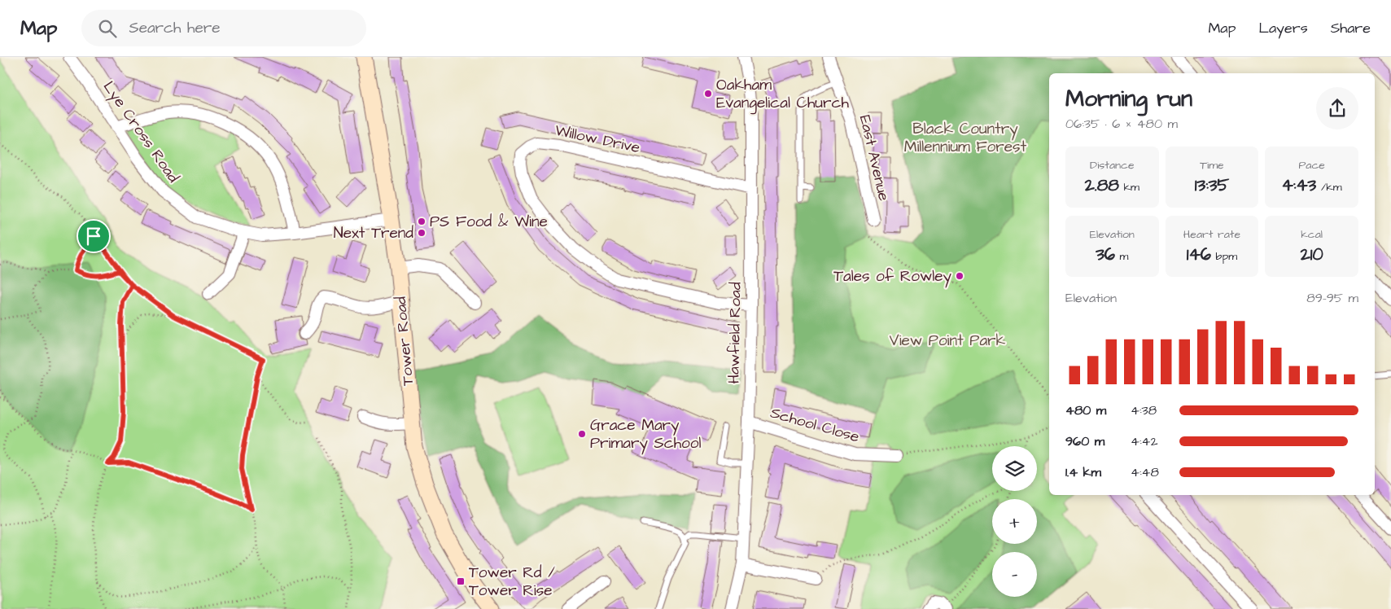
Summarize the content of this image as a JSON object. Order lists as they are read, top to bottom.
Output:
{
  "streets": {
    "street": [
      "Lye Cross Road",
      "Willow Drive",
      "East Avenue",
      "Hawfield Road",
      "Tower Road",
      "School Close"
    ]
  },
  "crossings": [
    ["Lye Cross Road", "Tower Road"],
    ["Willow Drive", "Hawfield Road"],
    ["Hawfield Road", "School Close"]
  ],
  "parks": ["Black Country Millennium Forest", "View Point Park"],
  "places": {
    "other": [
      "Oakham Evangelical Church",
      "PS Food & Wine",
      "Next Trend",
      "Tales of Rowley",
      "Grace Mary Primary School"
    ],
    "transit": ["Tower Rd / Tower Rise"]
  },
  "page": {
    "header": "Map",
    "search": "Search here",
    "nav": ["Map", "Layers", "Share"],
    "heading": ["Morning run", "06:35 · 6 × 480 m"],
    "stats": [
      ["Distance", "2.88 km"],
      ["Time", "13:35"],
      ["Pace", "4:43 /km"],
      ["Elevation", "36 m"],
      ["Heart rate", "146 bpm"],
      ["kcal", "210"]
    ],
    "chart": ["Elevation", "89–95 m"],
    "list": [
      {
        "name": "480 m",
        "note": "4:38"
      },
      {
        "name": "960 m",
        "note": "4:42"
      },
      {
        "name": "1.4 km",
        "note": "4:48"
      }
    ],
    "map_buttons": ["+", "−"]
  }
}
